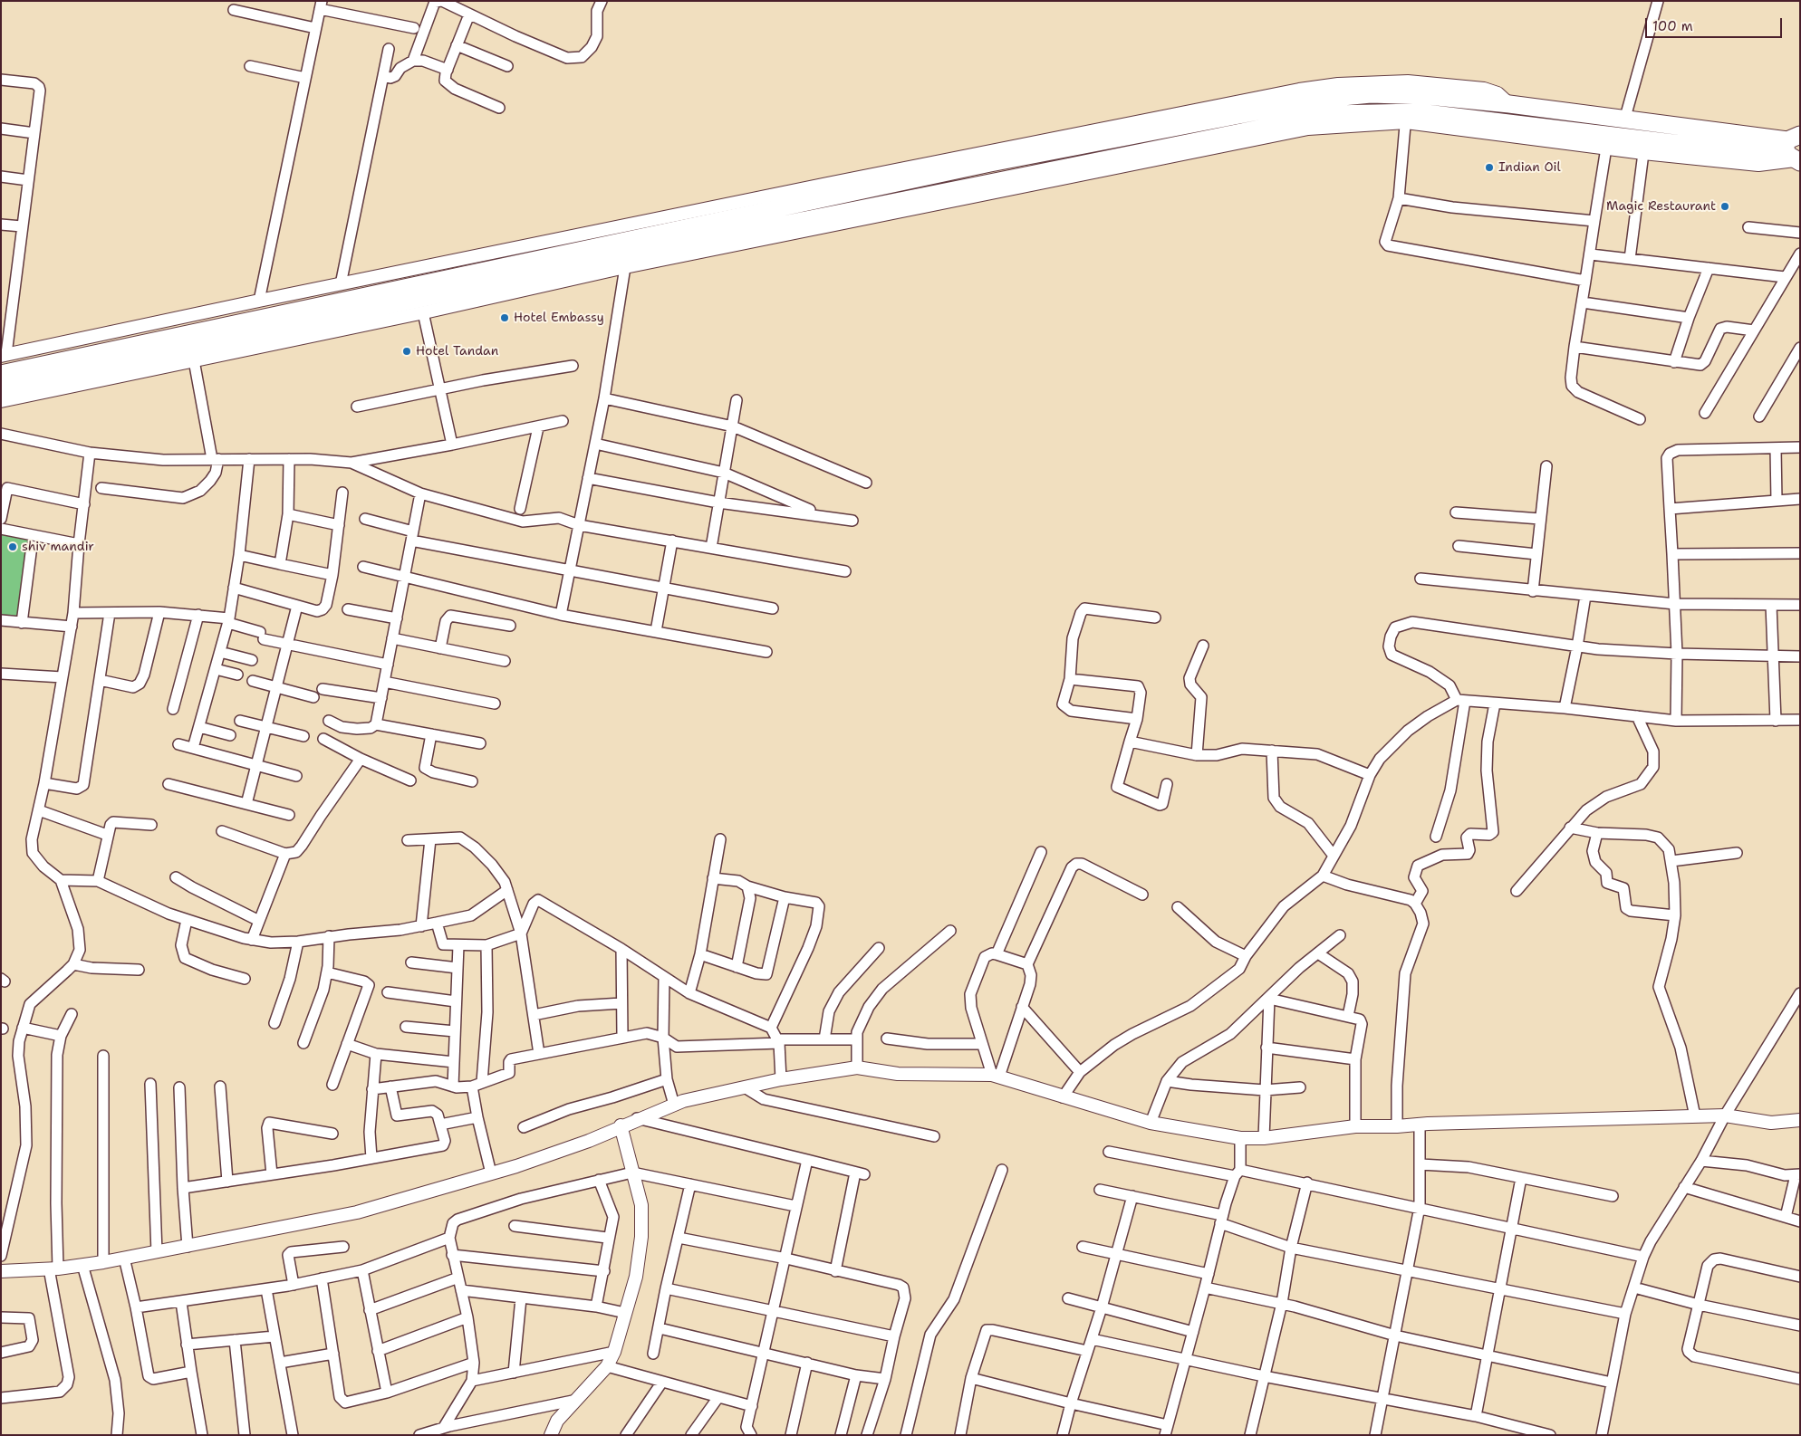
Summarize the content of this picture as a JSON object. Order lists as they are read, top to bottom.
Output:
{
  "places": [
    "Indian Oil",
    "Magic Restaurant",
    "Hotel Embassy",
    "Hotel Tandan",
    "shiv mandir"
  ],
  "scale_bar": "100 m"
}
